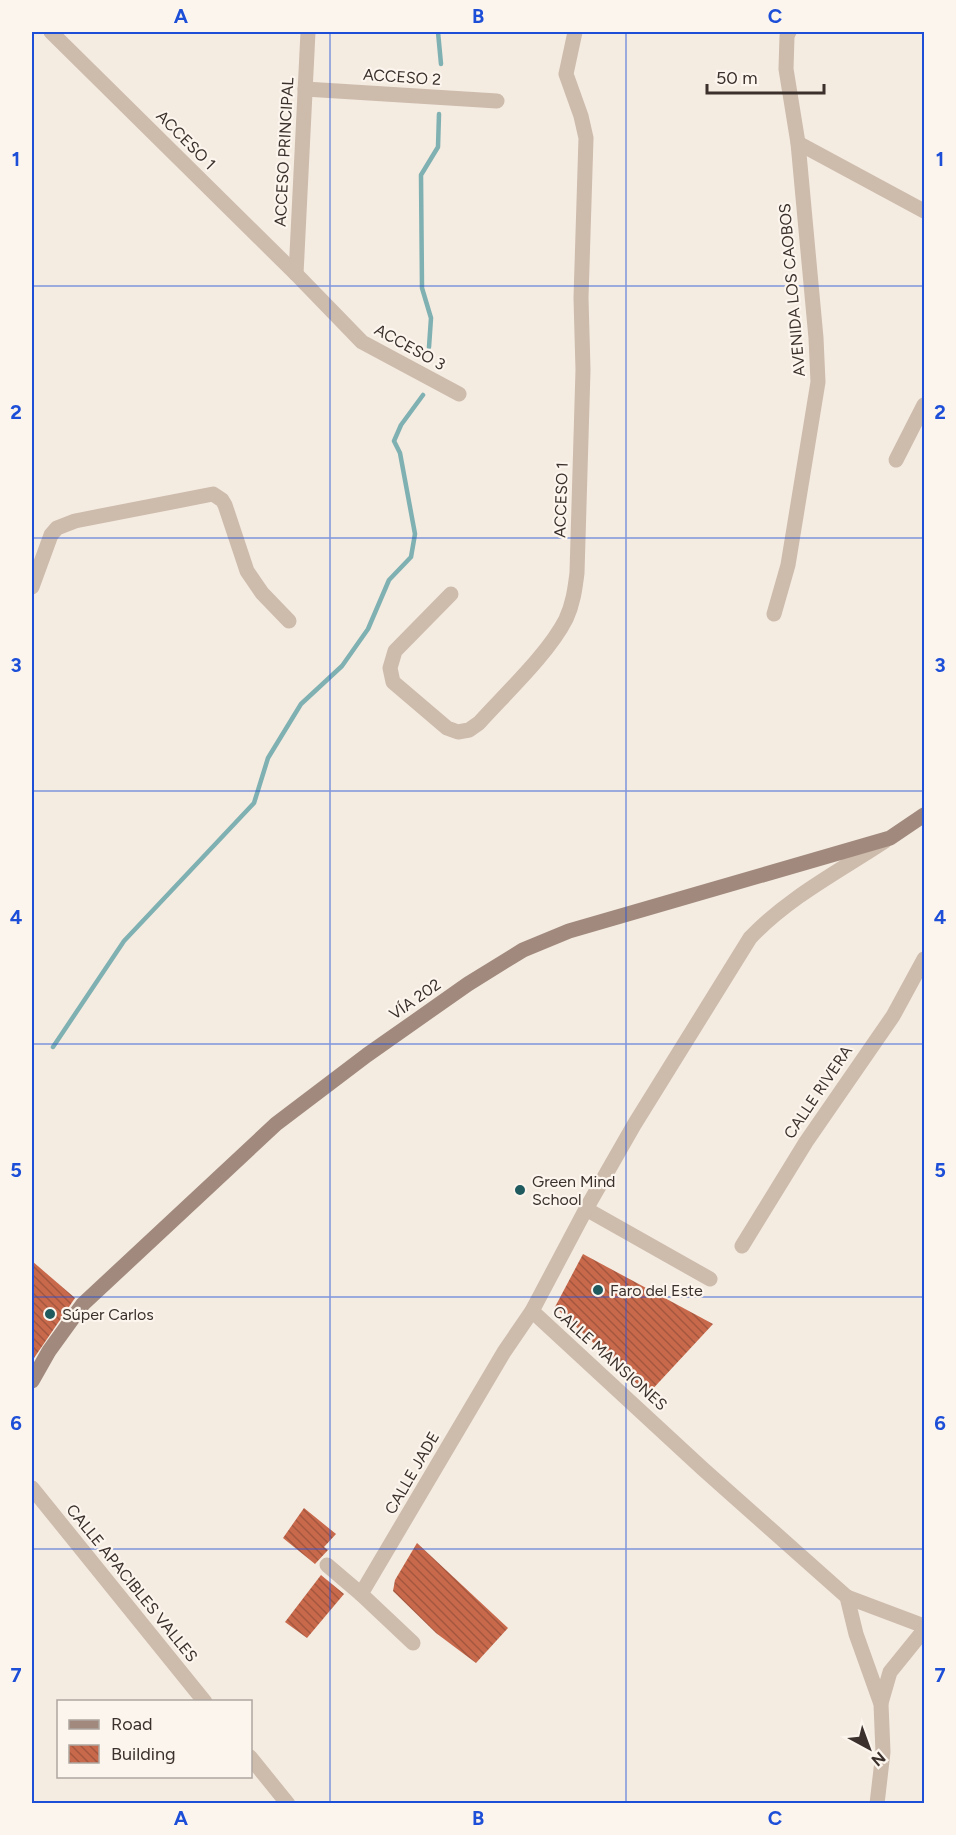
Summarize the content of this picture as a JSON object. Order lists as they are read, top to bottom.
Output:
{
  "streets": {
    "main road": ["VÍA 202"],
    "street": [
      "ACCESO 2",
      "ACCESO 1",
      "ACCESO PRINCIPAL",
      "AVENIDA LOS CAOBOS",
      "ACCESO 3",
      "CALLE RIVERA",
      "CALLE MANSIONES",
      "CALLE JADE",
      "CALLE APACIBLES VALLES"
    ]
  },
  "crossings": [
    ["ACCESO 2", "ACCESO PRINCIPAL"],
    ["ACCESO 1", "ACCESO PRINCIPAL"],
    ["ACCESO 1", "ACCESO 3"],
    ["ACCESO PRINCIPAL", "ACCESO 3"],
    ["VÍA 202", "CALLE MANSIONES"],
    ["CALLE MANSIONES", "CALLE JADE"]
  ],
  "places": ["Green Mind School", "Faro del Este", "Súper Carlos"],
  "legend": ["Road", "Building"],
  "scale_bar": "50 m",
  "north": "bottom right",
  "grid": {
    "columns": ["A", "B", "C"],
    "rows": [
      "1",
      "2",
      "3",
      "4",
      "5",
      "6",
      "7"
    ]
  }
}
